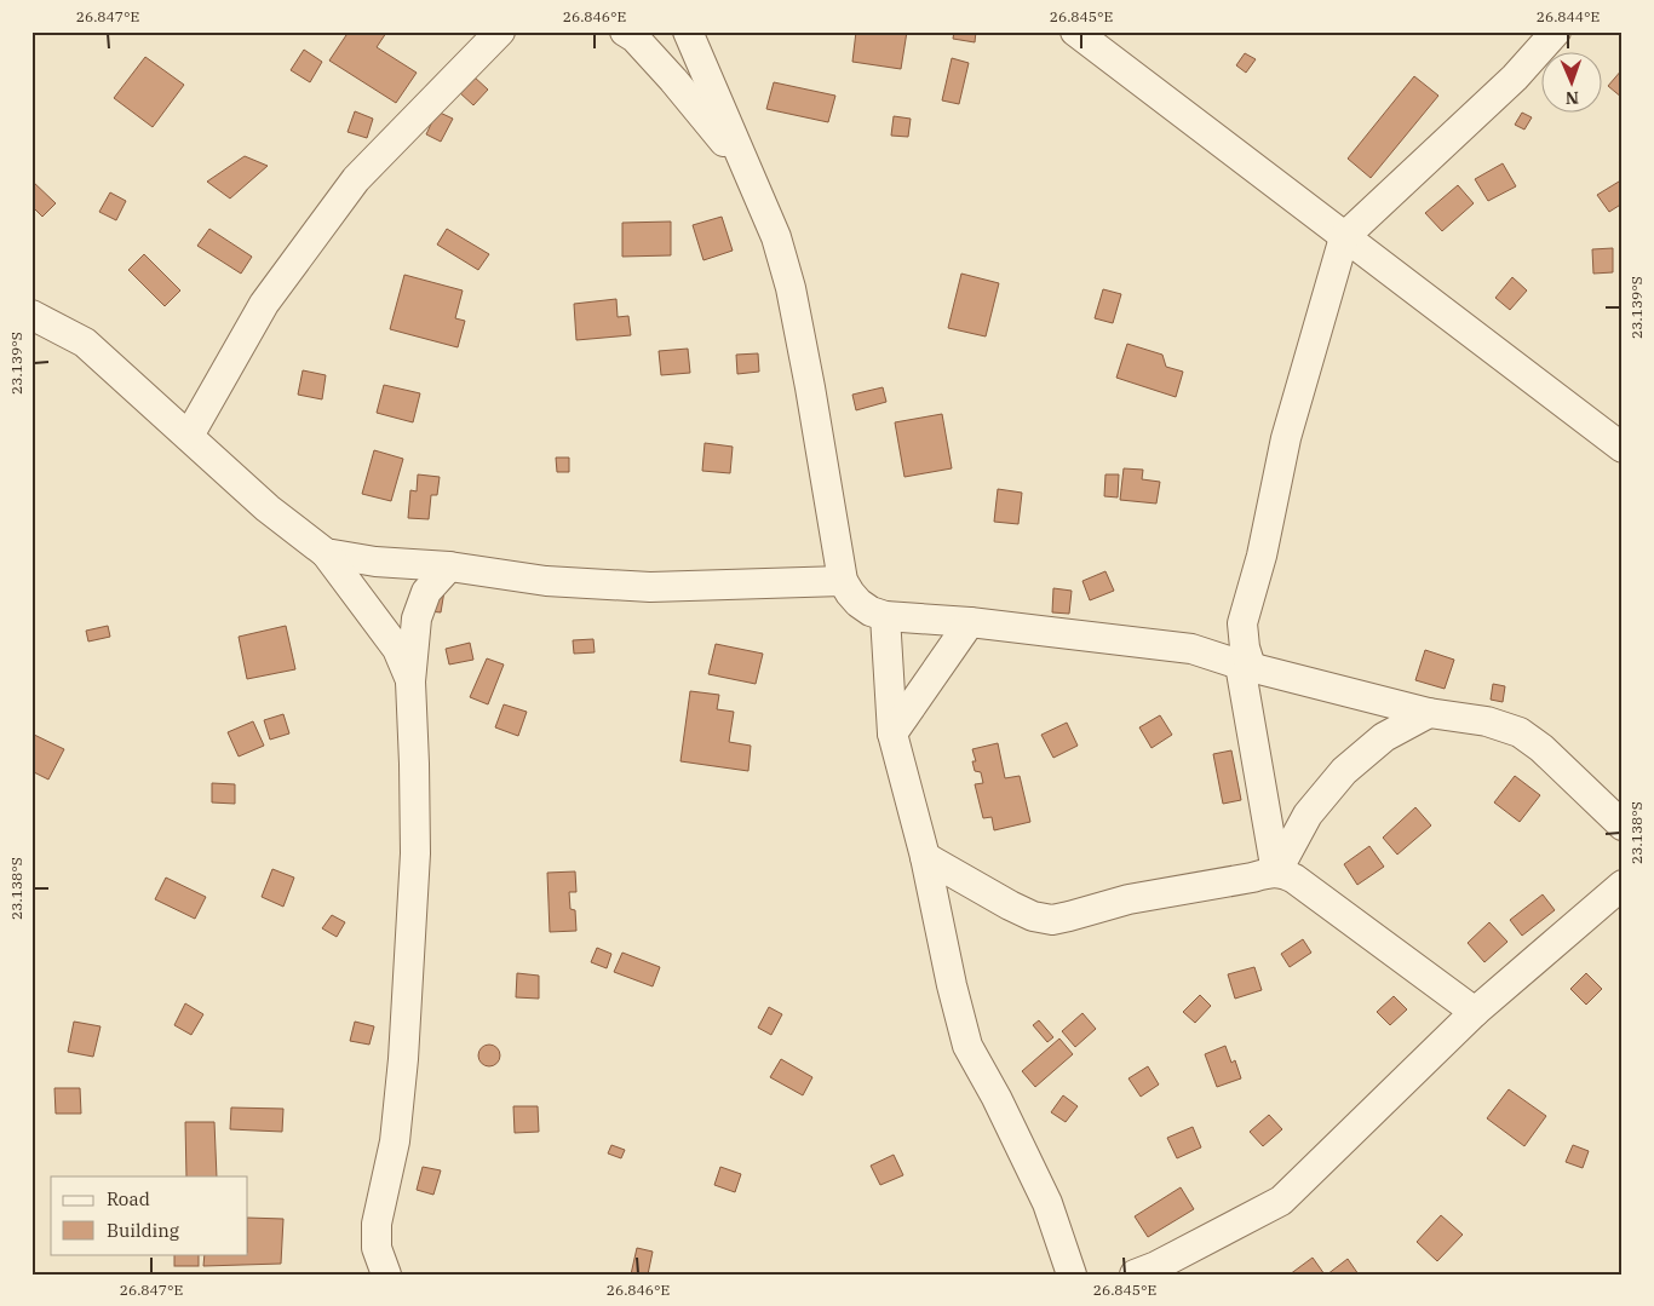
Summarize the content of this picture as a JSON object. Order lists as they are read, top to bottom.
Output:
{
  "legend": ["Road", "Building"],
  "north": "bottom",
  "coordinates": [
    "26.847°E",
    "26.846°E",
    "26.845°E",
    "26.844°E",
    "23.139°S",
    "23.138°S"
  ]
}
